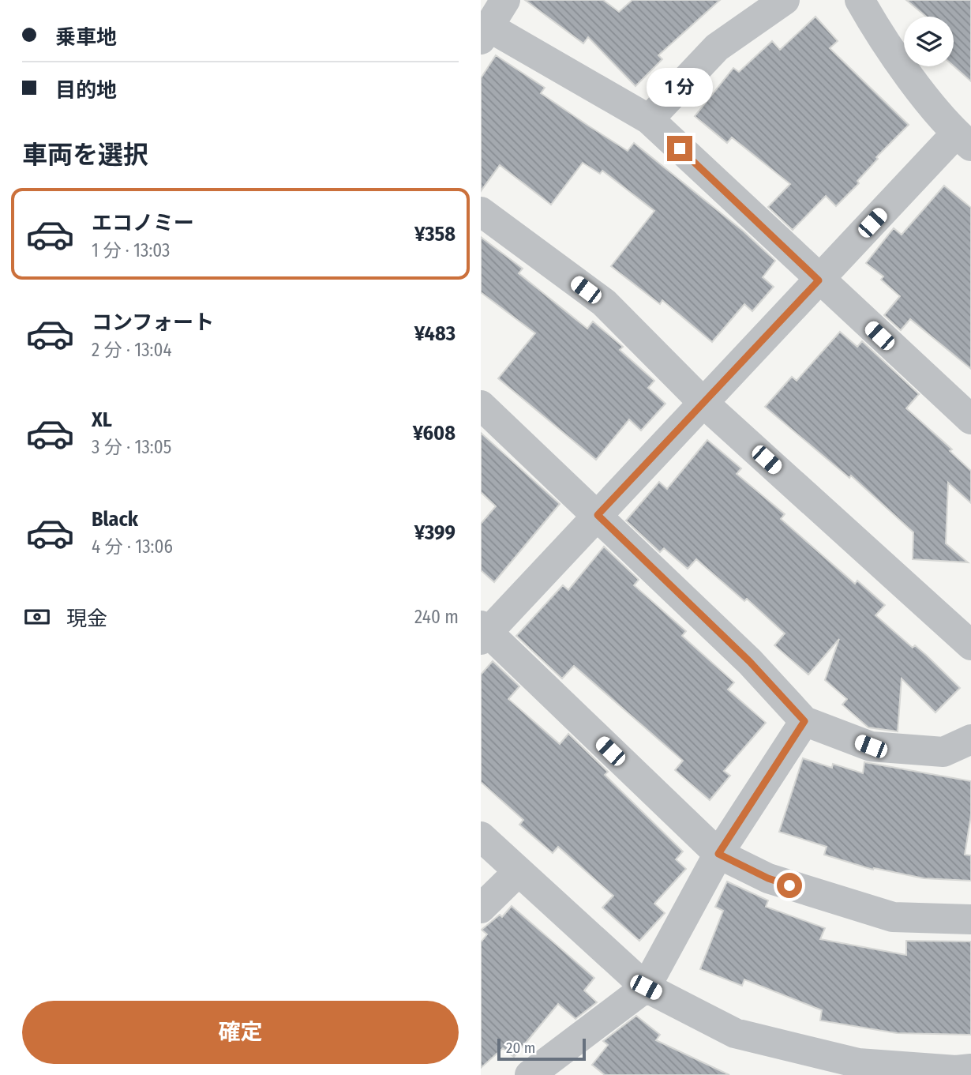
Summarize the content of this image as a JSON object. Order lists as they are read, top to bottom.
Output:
{
  "scale_bar": "20 m",
  "page": {
    "banner": ["乗車地", "目的地"],
    "bubble": "1 分",
    "heading": "車両を選択",
    "list": [
      {
        "name": "エコノミー",
        "note": "1 分 · 13:03",
        "value": "¥358"
      },
      {
        "name": "コンフォート",
        "note": "2 分 · 13:04",
        "value": "¥483"
      },
      {
        "name": "XL",
        "note": "3 分 · 13:05",
        "value": "¥608"
      },
      {
        "name": "Black",
        "note": "4 分 · 13:06",
        "value": "¥399"
      }
    ],
    "pay": ["現金", "240 m"],
    "buttons": "確定",
    "scale": "20 m"
  }
}
